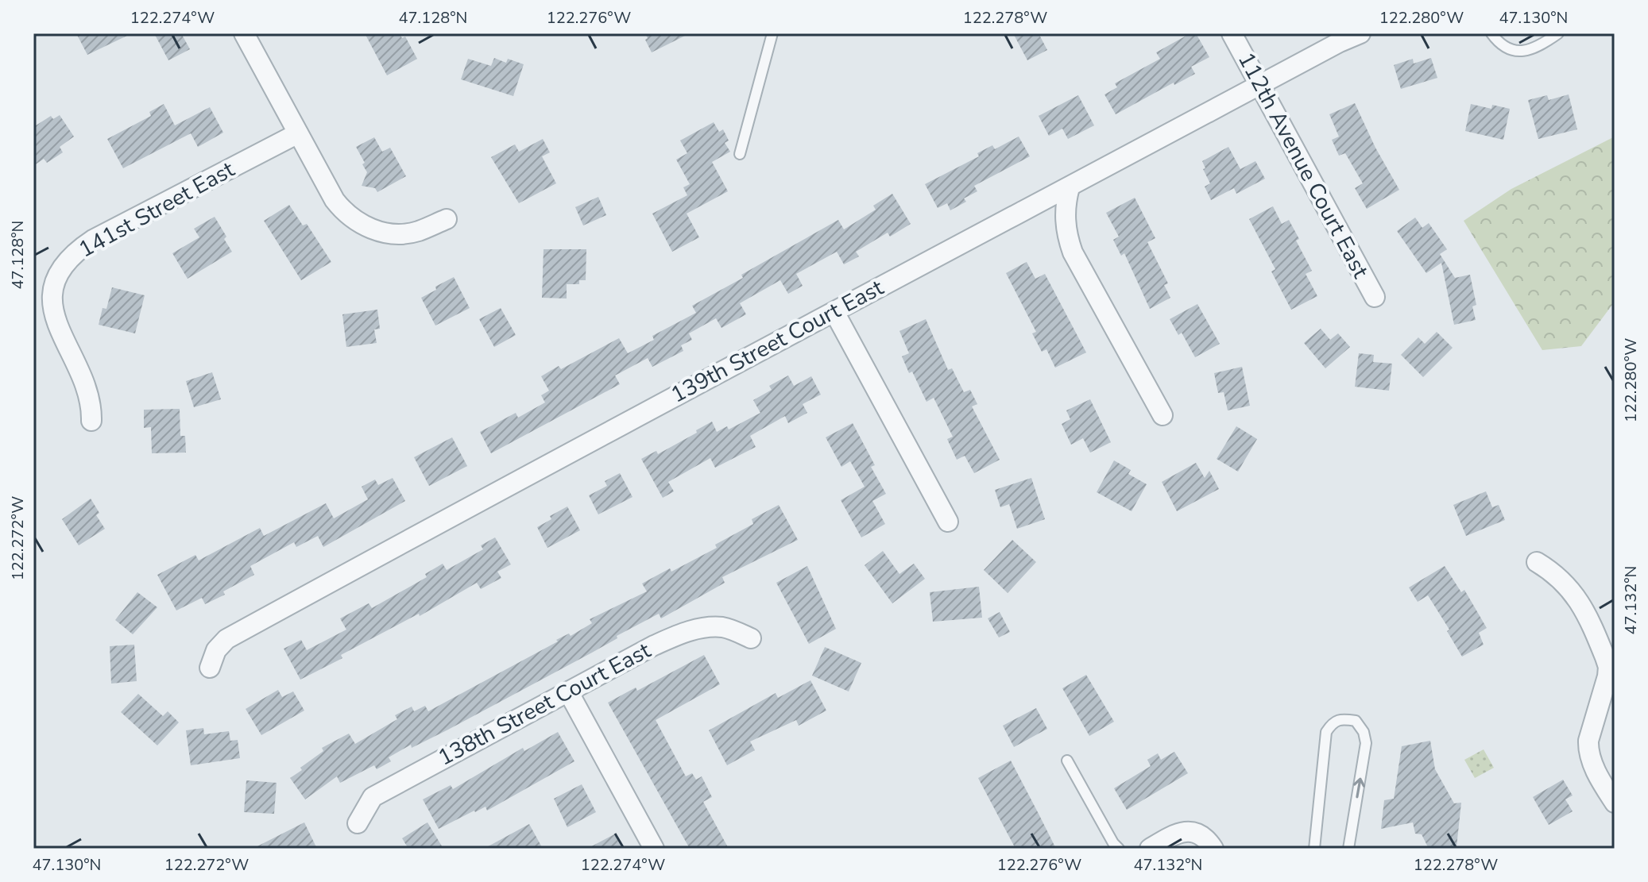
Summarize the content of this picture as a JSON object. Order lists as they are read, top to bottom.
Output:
{
  "streets": {
    "street": [
      "112th Avenue Court East",
      "141st Street East",
      "139th Street Court East",
      "138th Street Court East"
    ]
  },
  "crossings": [
    ["112th Avenue Court East", "139th Street Court East"]
  ],
  "coordinates": [
    "122.274°W",
    "47.128°N",
    "122.276°W",
    "122.278°W",
    "122.280°W",
    "47.130°N",
    "122.272°W",
    "47.132°N"
  ]
}
